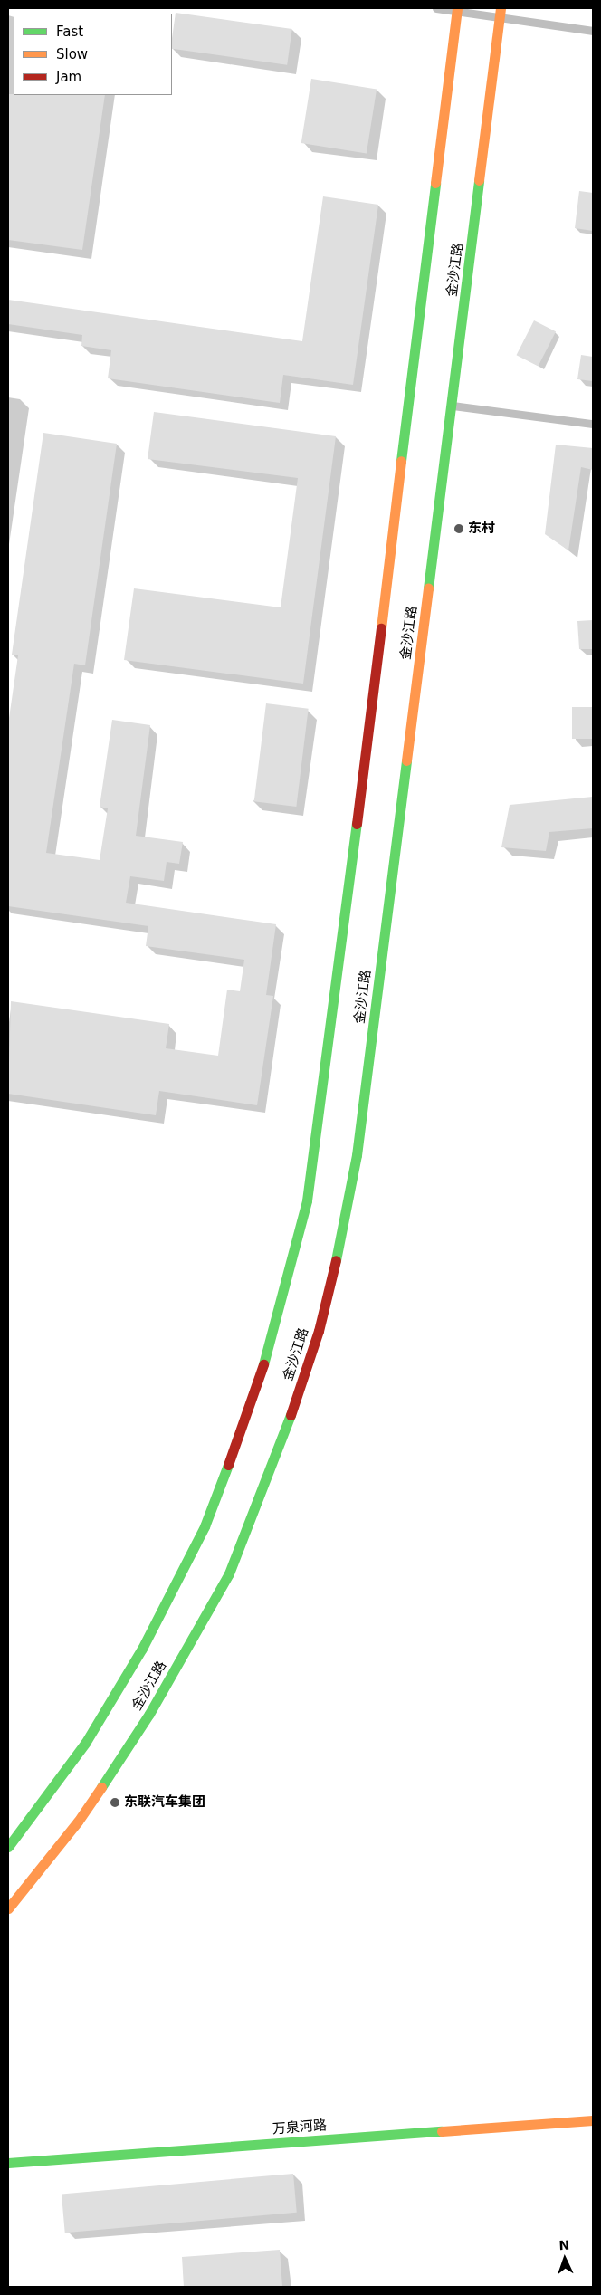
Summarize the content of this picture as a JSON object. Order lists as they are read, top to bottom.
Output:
{
  "streets": {
    "main road": ["金沙江路", "万泉河路"]
  },
  "places": ["东村", "东联汽车集团"],
  "legend": ["Fast", "Slow", "Jam"],
  "north": "top"
}
